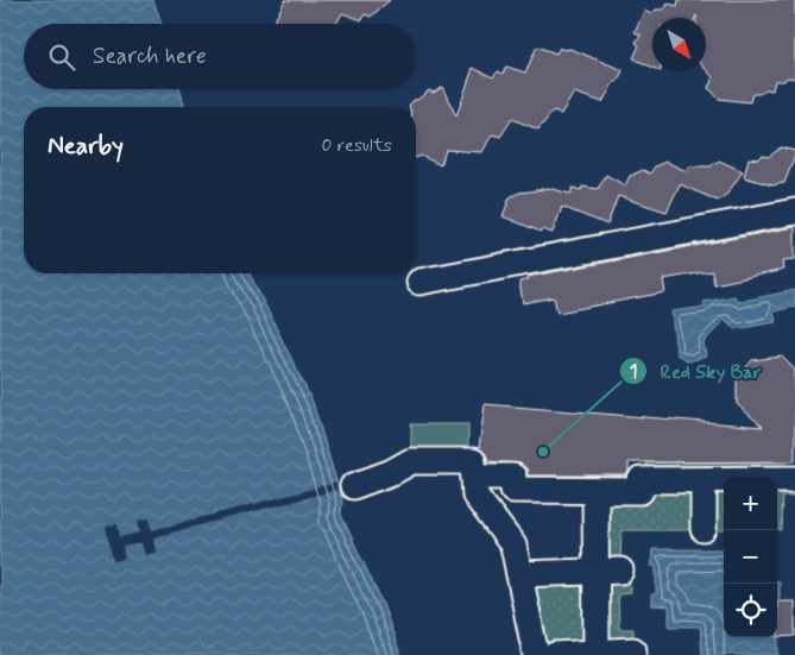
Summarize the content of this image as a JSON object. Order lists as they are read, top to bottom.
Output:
{
  "places": ["Red Sky Bar"],
  "north": "bottom right",
  "page": {
    "search": "Search here",
    "heading": ["Nearby", "0 results"],
    "map_buttons": ["+", "−"]
  }
}
